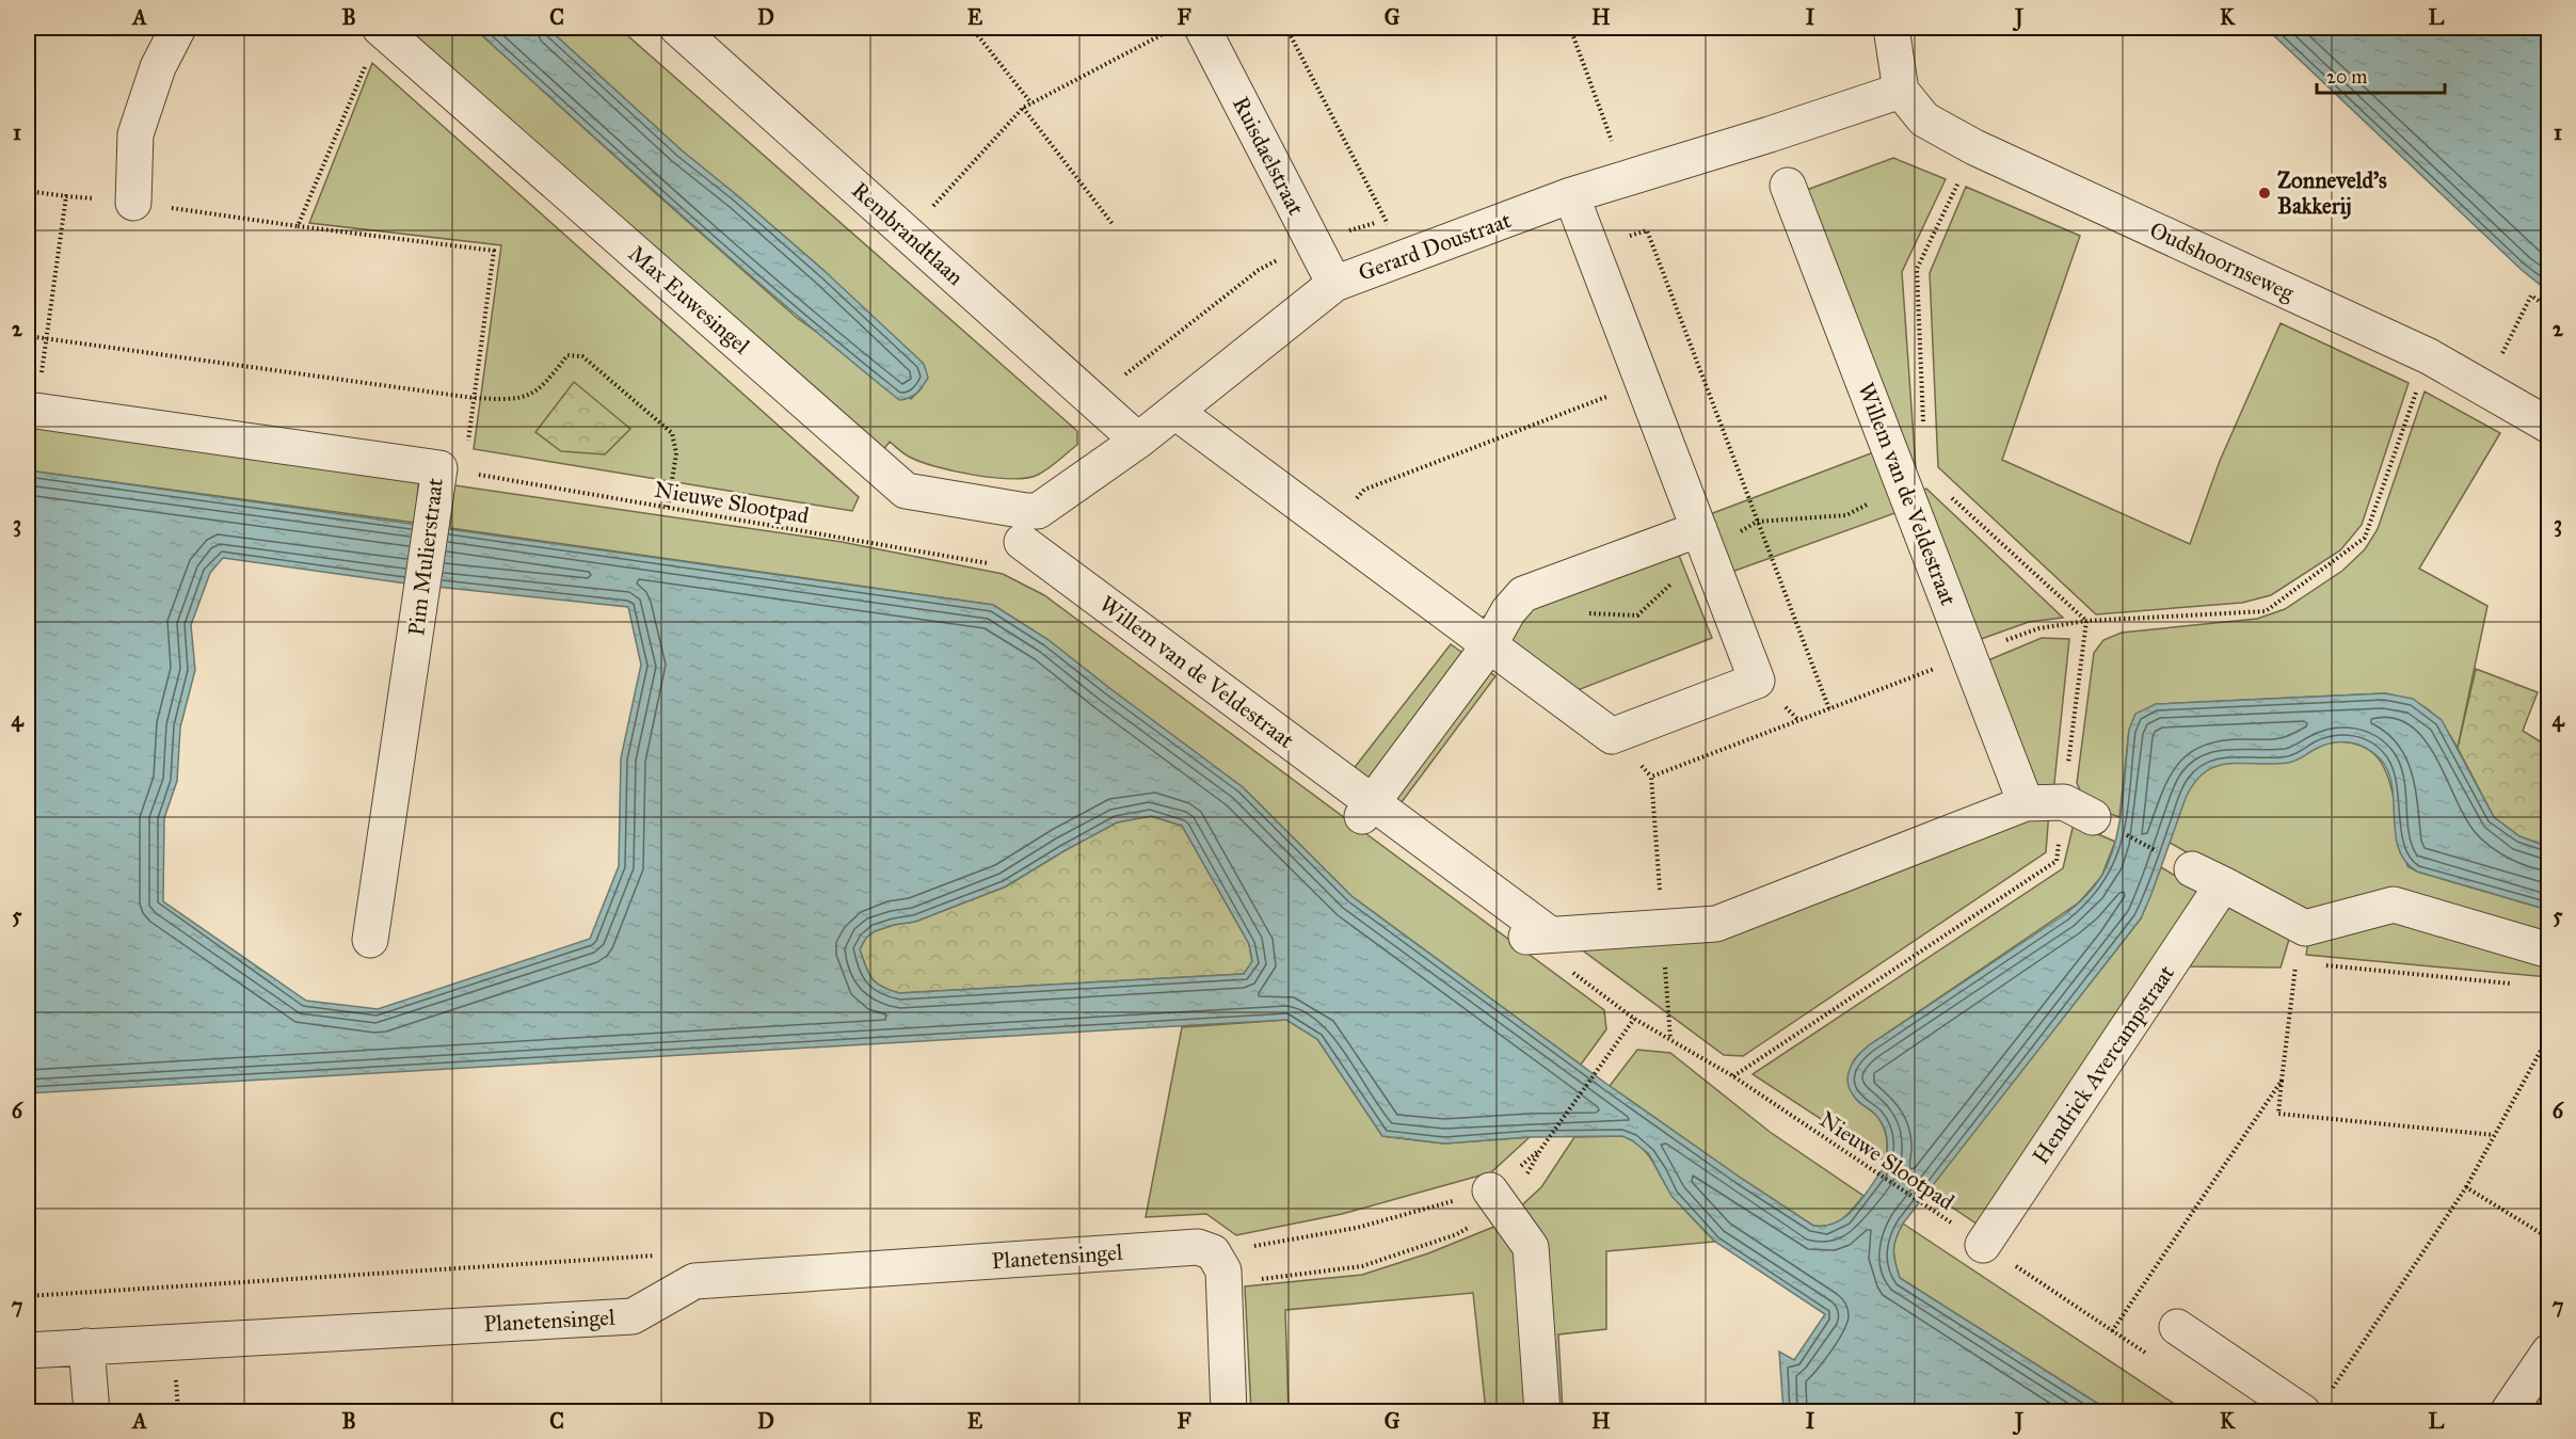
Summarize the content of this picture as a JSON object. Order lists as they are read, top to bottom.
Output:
{
  "streets": {
    "street": [
      "Ruisdaelstraat",
      "Rembrandtlaan",
      "Gerard Doustraat",
      "Oudshoornseweg",
      "Max Euwesingel",
      "Willem van de Veldestraat",
      "Pim Mulierstraat",
      "Hendrick Avercampstraat",
      "Planetensingel"
    ],
    "path": ["Nieuwe Slootpad"]
  },
  "crossings": [
    ["Ruisdaelstraat", "Gerard Doustraat"],
    ["Rembrandtlaan", "Gerard Doustraat"],
    ["Gerard Doustraat", "Oudshoornseweg"],
    ["Gerard Doustraat", "Max Euwesingel"],
    ["Gerard Doustraat", "Willem van de Veldestraat"],
    ["Max Euwesingel", "Willem van de Veldestraat"],
    ["Willem van de Veldestraat", "Nieuwe Slootpad"],
    ["Nieuwe Slootpad", "Pim Mulierstraat"],
    ["Nieuwe Slootpad", "Hendrick Avercampstraat"]
  ],
  "places": ["Zonneveld's Bakkerij"],
  "scale_bar": "20 m",
  "grid": {
    "columns": [
      "A",
      "B",
      "C",
      "D",
      "E",
      "F",
      "G",
      "H",
      "I",
      "J",
      "K",
      "L"
    ],
    "rows": [
      "1",
      "2",
      "3",
      "4",
      "5",
      "6",
      "7"
    ]
  }
}
